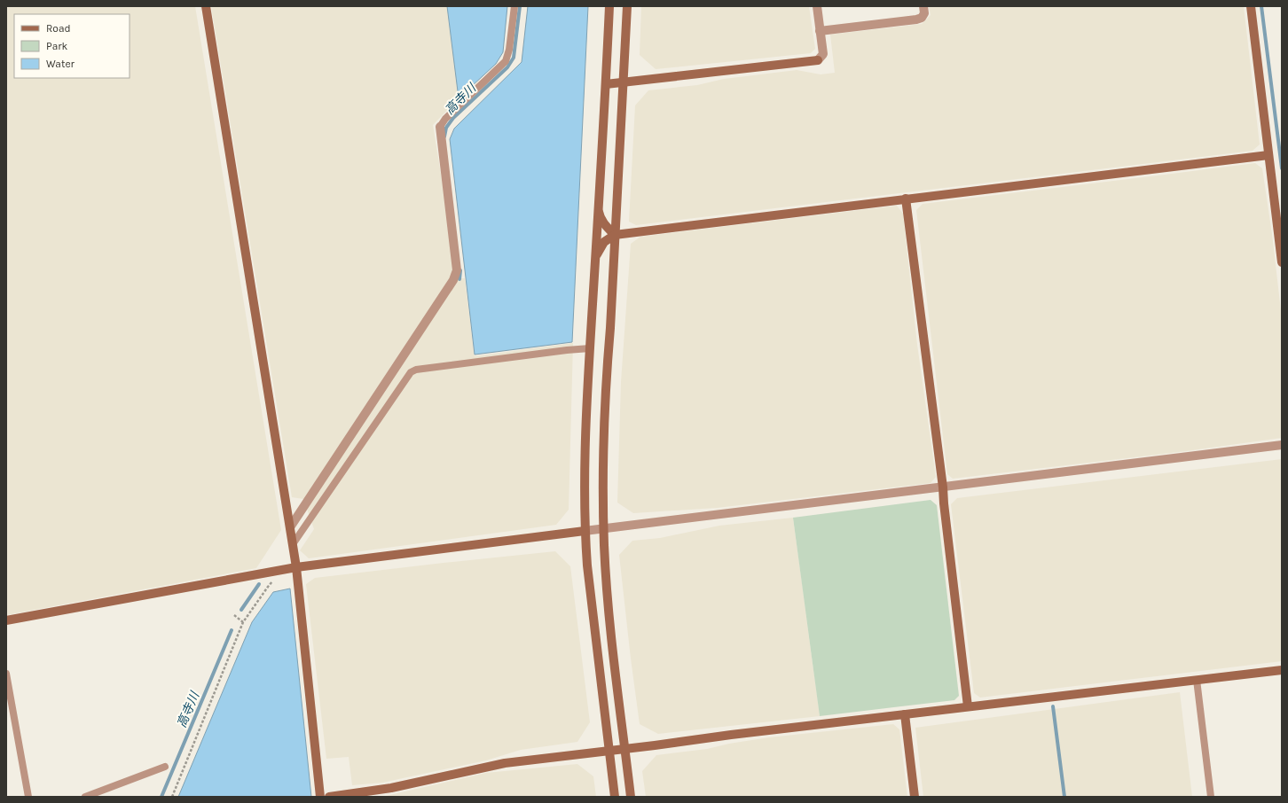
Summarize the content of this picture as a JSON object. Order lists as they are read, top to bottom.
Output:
{
  "water": ["高寺川"],
  "legend": ["Road", "Park", "Water"]
}
